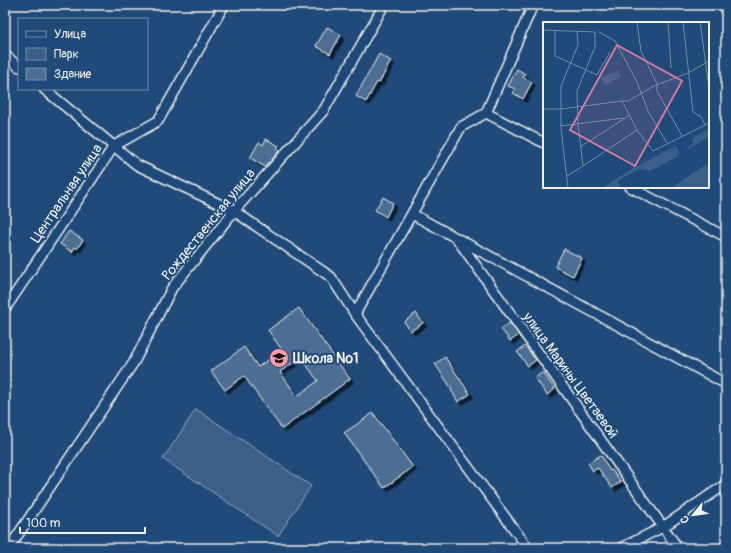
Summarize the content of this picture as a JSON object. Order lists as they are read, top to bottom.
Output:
{
  "streets": {
    "street": ["Центральная улица", "Рождественская улица", "улица Марины Цветаевой"]
  },
  "places": {
    "school or university": ["Школа №1"]
  },
  "legend": ["Улица", "Парк", "Здание"],
  "scale_bar": "100 m",
  "north": "bottom left"
}
